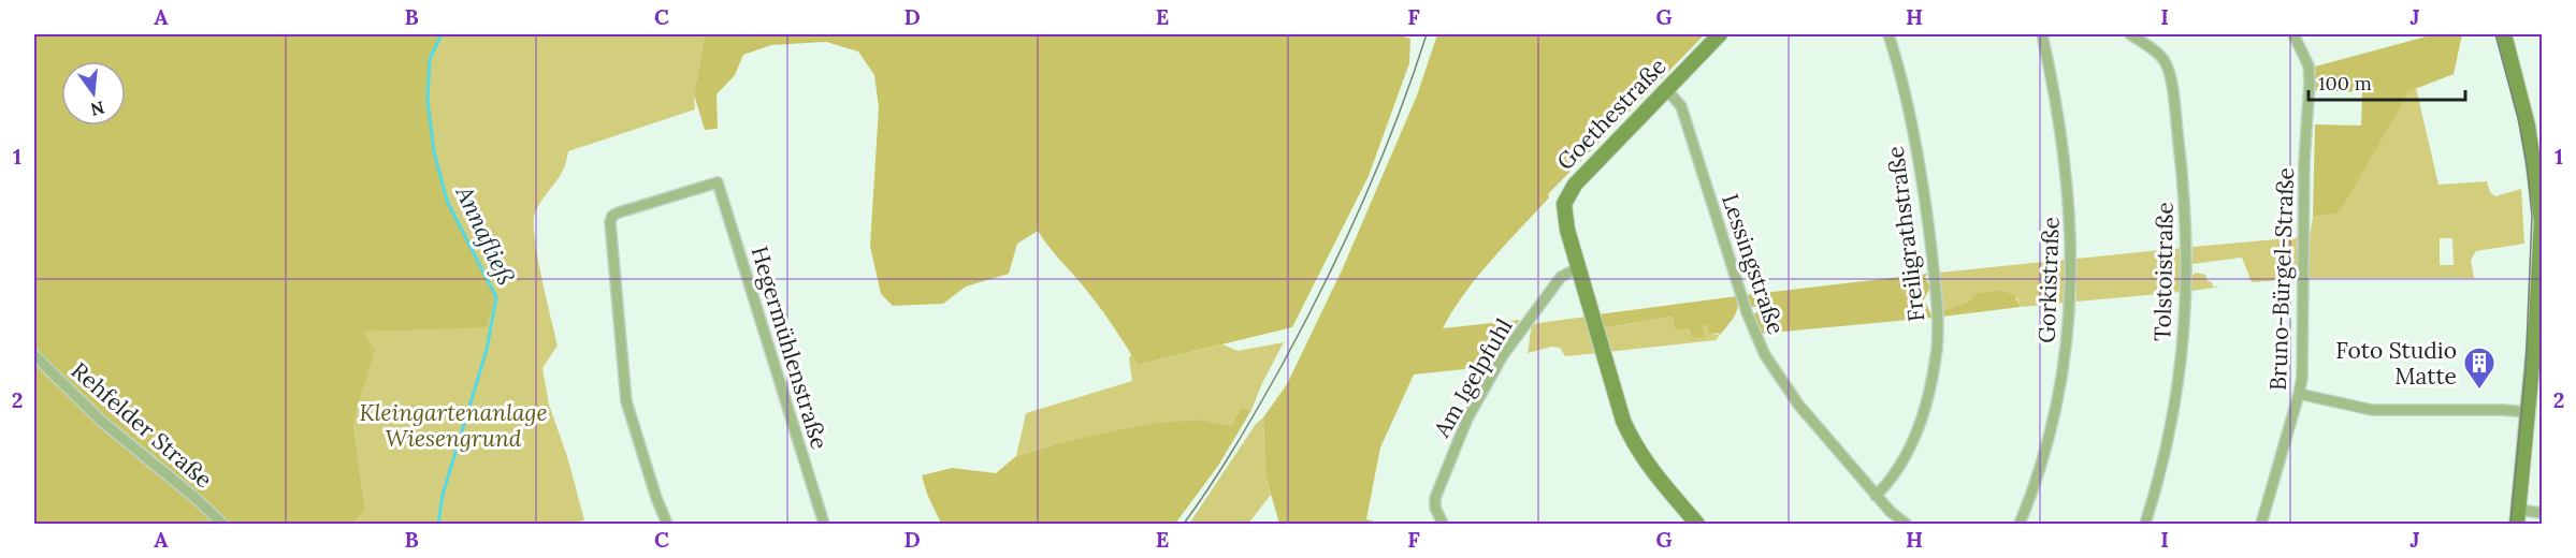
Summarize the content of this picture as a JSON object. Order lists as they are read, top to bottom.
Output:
{
  "streets": {
    "street": [
      "Goethestraße",
      "Freiligrathstraße",
      "Lessingstraße",
      "Tolstoistraße",
      "Bruno-Bürgel-Straße",
      "Gorkistraße",
      "Hegermühlenstraße",
      "Am Igelpfuhl",
      "Rehfelder Straße"
    ]
  },
  "crossings": [
    ["Goethestraße", "Lessingstraße"],
    ["Goethestraße", "Am Igelpfuhl"],
    ["Freiligrathstraße", "Lessingstraße"]
  ],
  "water": ["Annafließ"],
  "parks": ["Kleingartenanlage Wiesengrund"],
  "places": {
    "building": ["Foto Studio Matte"]
  },
  "scale_bar": "100 m",
  "north": "bottom",
  "grid": {
    "columns": [
      "A",
      "B",
      "C",
      "D",
      "E",
      "F",
      "G",
      "H",
      "I",
      "J"
    ],
    "rows": ["1", "2"]
  }
}
